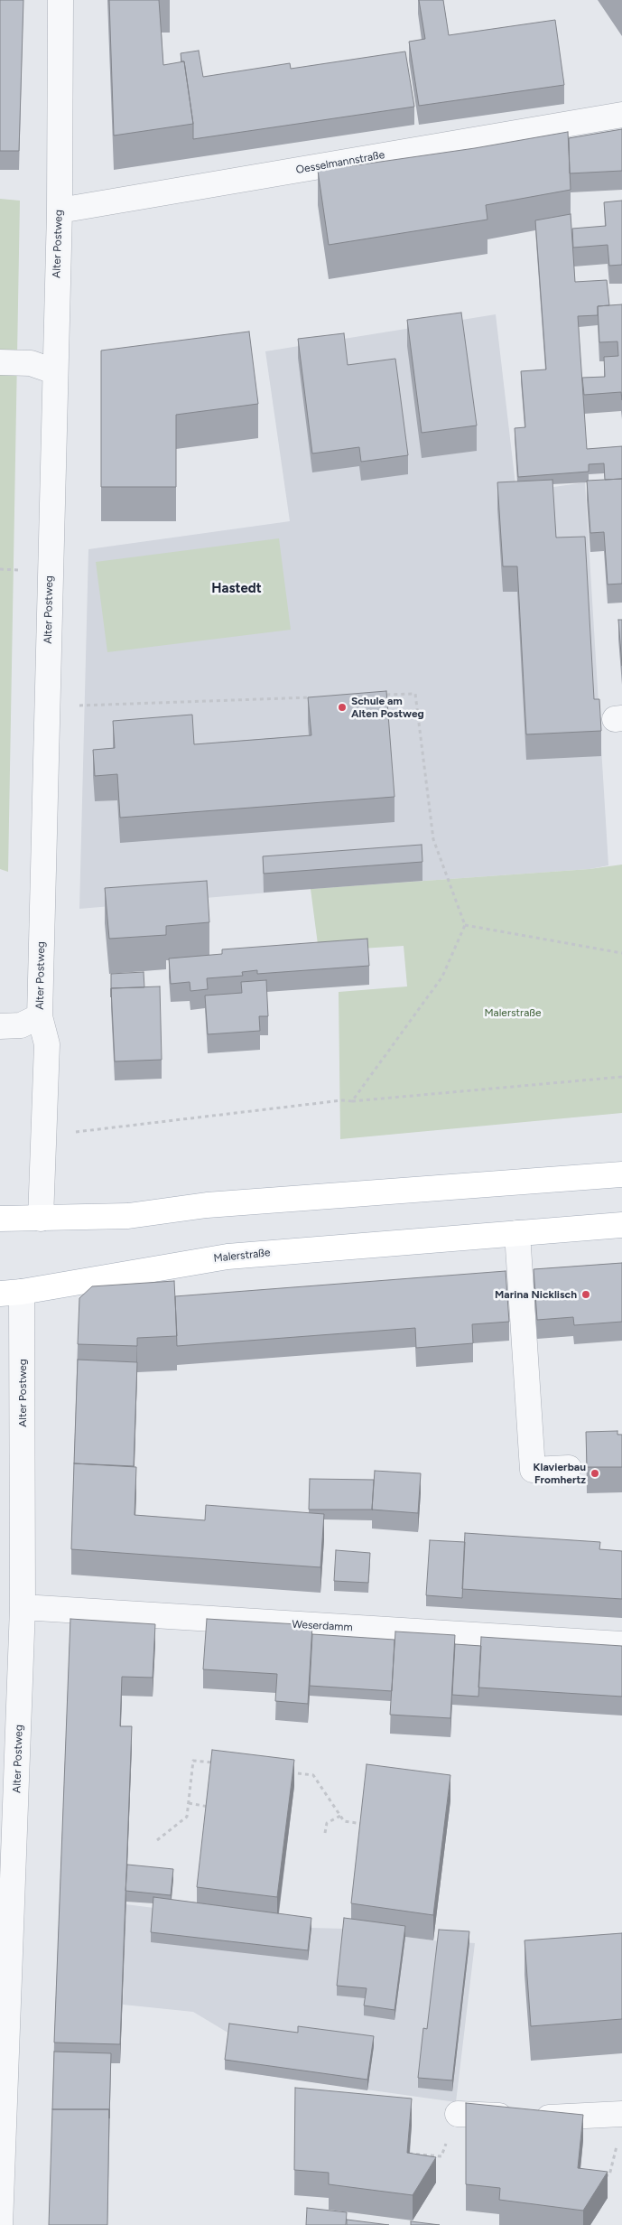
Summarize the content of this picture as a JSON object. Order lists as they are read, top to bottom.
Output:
{
  "streets": {
    "main road": ["Malerstraße"],
    "street": ["Oesselmannstraße", "Alter Postweg", "Weserdamm"]
  },
  "crossings": [
    ["Oesselmannstraße", "Alter Postweg"],
    ["Alter Postweg", "Malerstraße"],
    ["Alter Postweg", "Weserdamm"]
  ],
  "districts": ["Hastedt"],
  "parks": ["Malerstraße"],
  "places": ["Schule am Alten Postweg", "Marina Nicklisch", "Klavierbau Fromhertz"]
}
